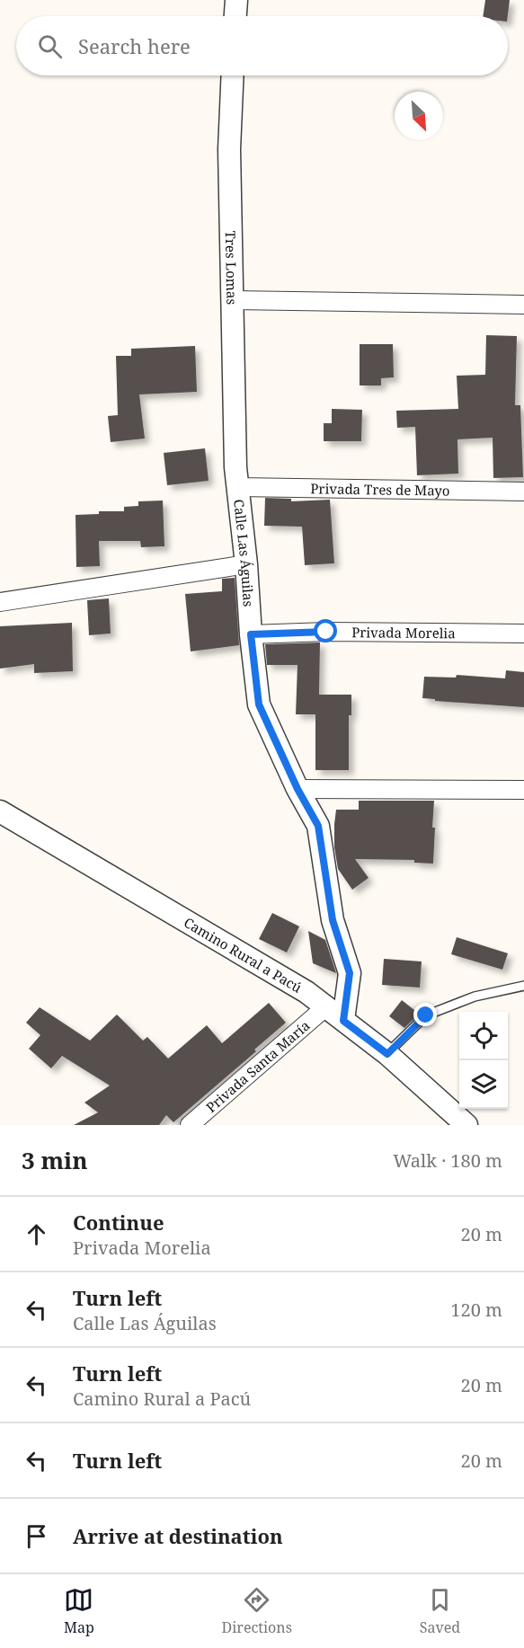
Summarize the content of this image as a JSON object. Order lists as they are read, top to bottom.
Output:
{
  "streets": {
    "street": [
      "Tres Lomas",
      "Privada Tres de Mayo",
      "Calle Las Águilas",
      "Privada Morelia",
      "Camino Rural a Pacú",
      "Privada Santa María"
    ]
  },
  "crossings": [
    ["Tres Lomas", "Privada Tres de Mayo"],
    ["Tres Lomas", "Calle Las Águilas"],
    ["Privada Tres de Mayo", "Calle Las Águilas"],
    ["Calle Las Águilas", "Privada Morelia"],
    ["Calle Las Águilas", "Camino Rural a Pacú"],
    ["Camino Rural a Pacú", "Privada Santa María"]
  ],
  "north": "bottom right",
  "page": {
    "search": "Search here",
    "heading": ["3 min", "Walk · 180 m"],
    "list": [
      ["Continue", "Privada Morelia", "20 m"],
      ["Turn left", "Calle Las Águilas", "120 m"],
      ["Turn left", "Camino Rural a Pacú", "20 m"],
      ["Turn left", "20 m"],
      "Arrive at destination"
    ],
    "nav": ["Map", "Directions", "Saved"]
  }
}
